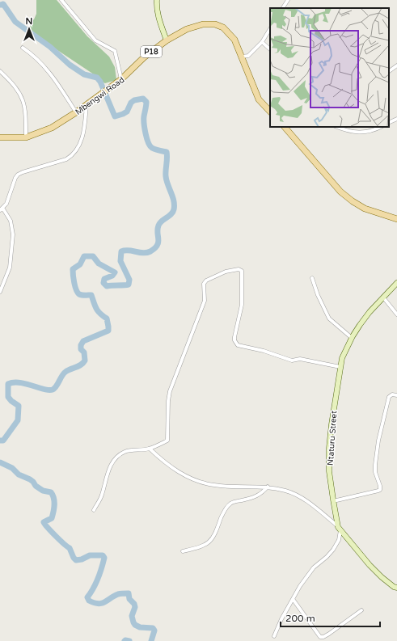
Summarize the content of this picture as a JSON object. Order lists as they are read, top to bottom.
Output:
{
  "streets": {
    "main road": ["P18", "Mbengwi Road"],
    "street": ["Ntaturu Street"]
  },
  "scale_bar": "200 m",
  "north": "top"
}
